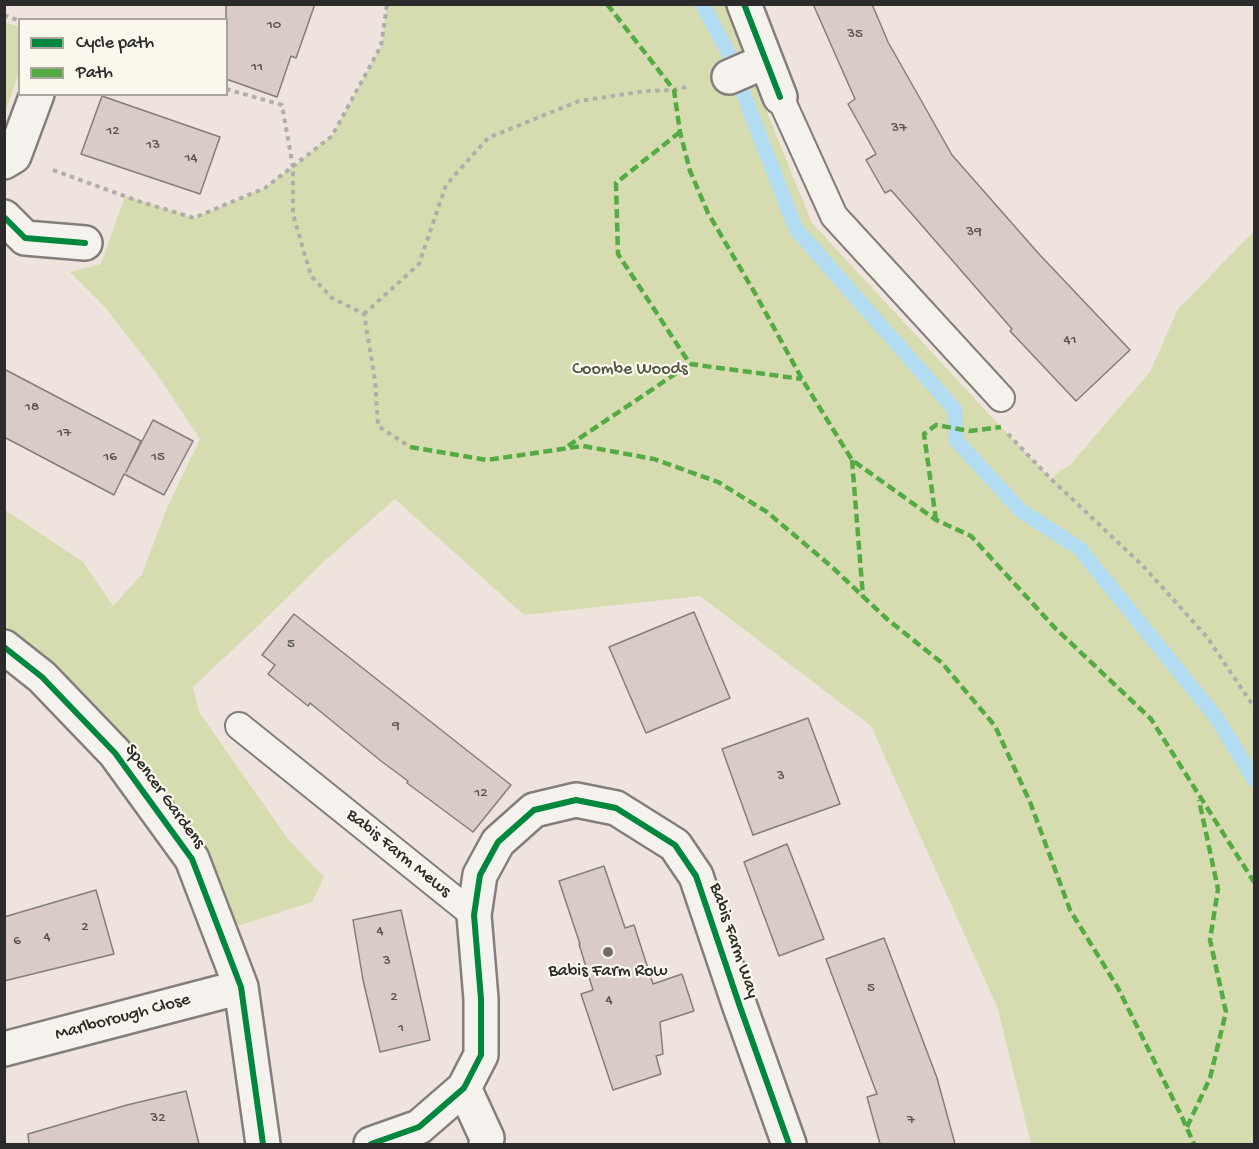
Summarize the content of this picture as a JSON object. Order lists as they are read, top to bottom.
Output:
{
  "streets": {
    "street": ["Spencer Gardens", "Babis Farm Way", "Marlborough Close"],
    "lane": ["Babis Farm Mews"]
  },
  "crossings": [
    ["Spencer Gardens", "Marlborough Close"],
    ["Babis Farm Mews", "Babis Farm Way"]
  ],
  "parks": ["Coombe Woods"],
  "places": ["Babis Farm Row"],
  "house_numbers": [
    "10",
    "35",
    "11",
    "37",
    "12",
    "13",
    "14",
    "39",
    "41",
    "18",
    "17",
    "16",
    "15",
    "5",
    "9",
    "3",
    "12",
    "2",
    "4",
    "4",
    "6",
    "3",
    "5",
    "2",
    "4",
    "1",
    "32",
    "7"
  ],
  "legend": ["Cycle path", "Path"]
}
